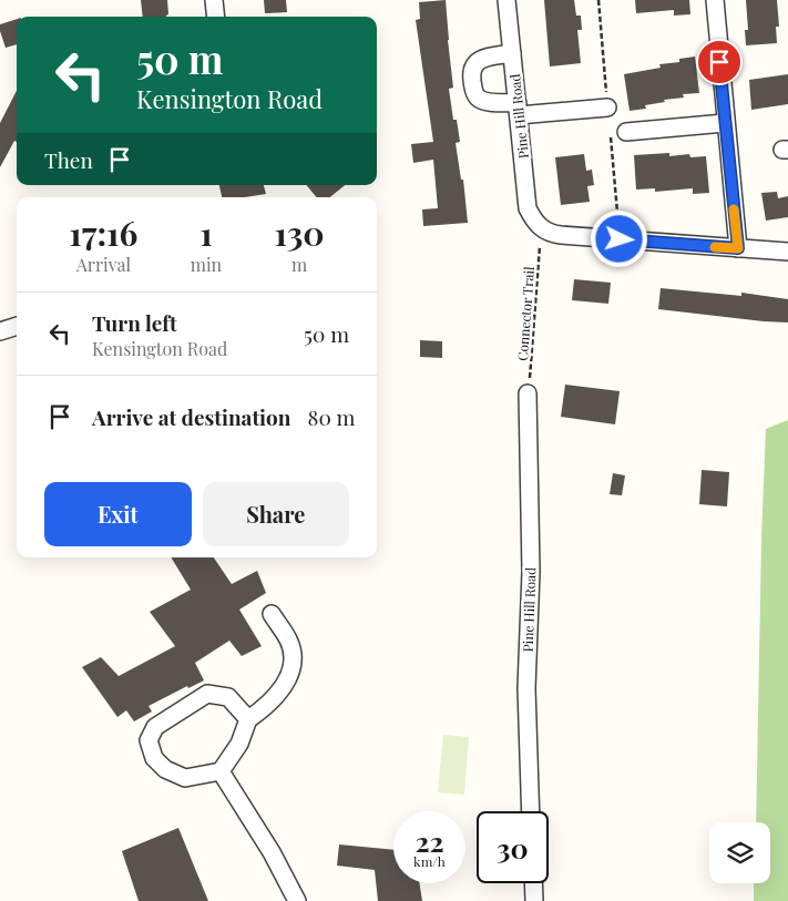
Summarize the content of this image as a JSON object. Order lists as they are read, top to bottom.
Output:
{
  "streets": {
    "street": ["Pine Hill Road"],
    "path": ["Connector Trail"]
  },
  "crossings": [
    ["Pine Hill Road", "Connector Trail"]
  ],
  "page": {
    "turn": ["50 m", "Kensington Road"],
    "then": "Then",
    "eta": [
      "17:16",
      "Arrival",
      "1",
      "min",
      "130",
      "m"
    ],
    "list": [
      {
        "name": "Turn left",
        "note": "Kensington Road",
        "value": "50 m"
      },
      {
        "name": "Arrive at destination",
        "value": "80 m"
      }
    ],
    "buttons": ["Exit", "Share"],
    "speed": "22 km/h",
    "limit": "30"
  }
}
